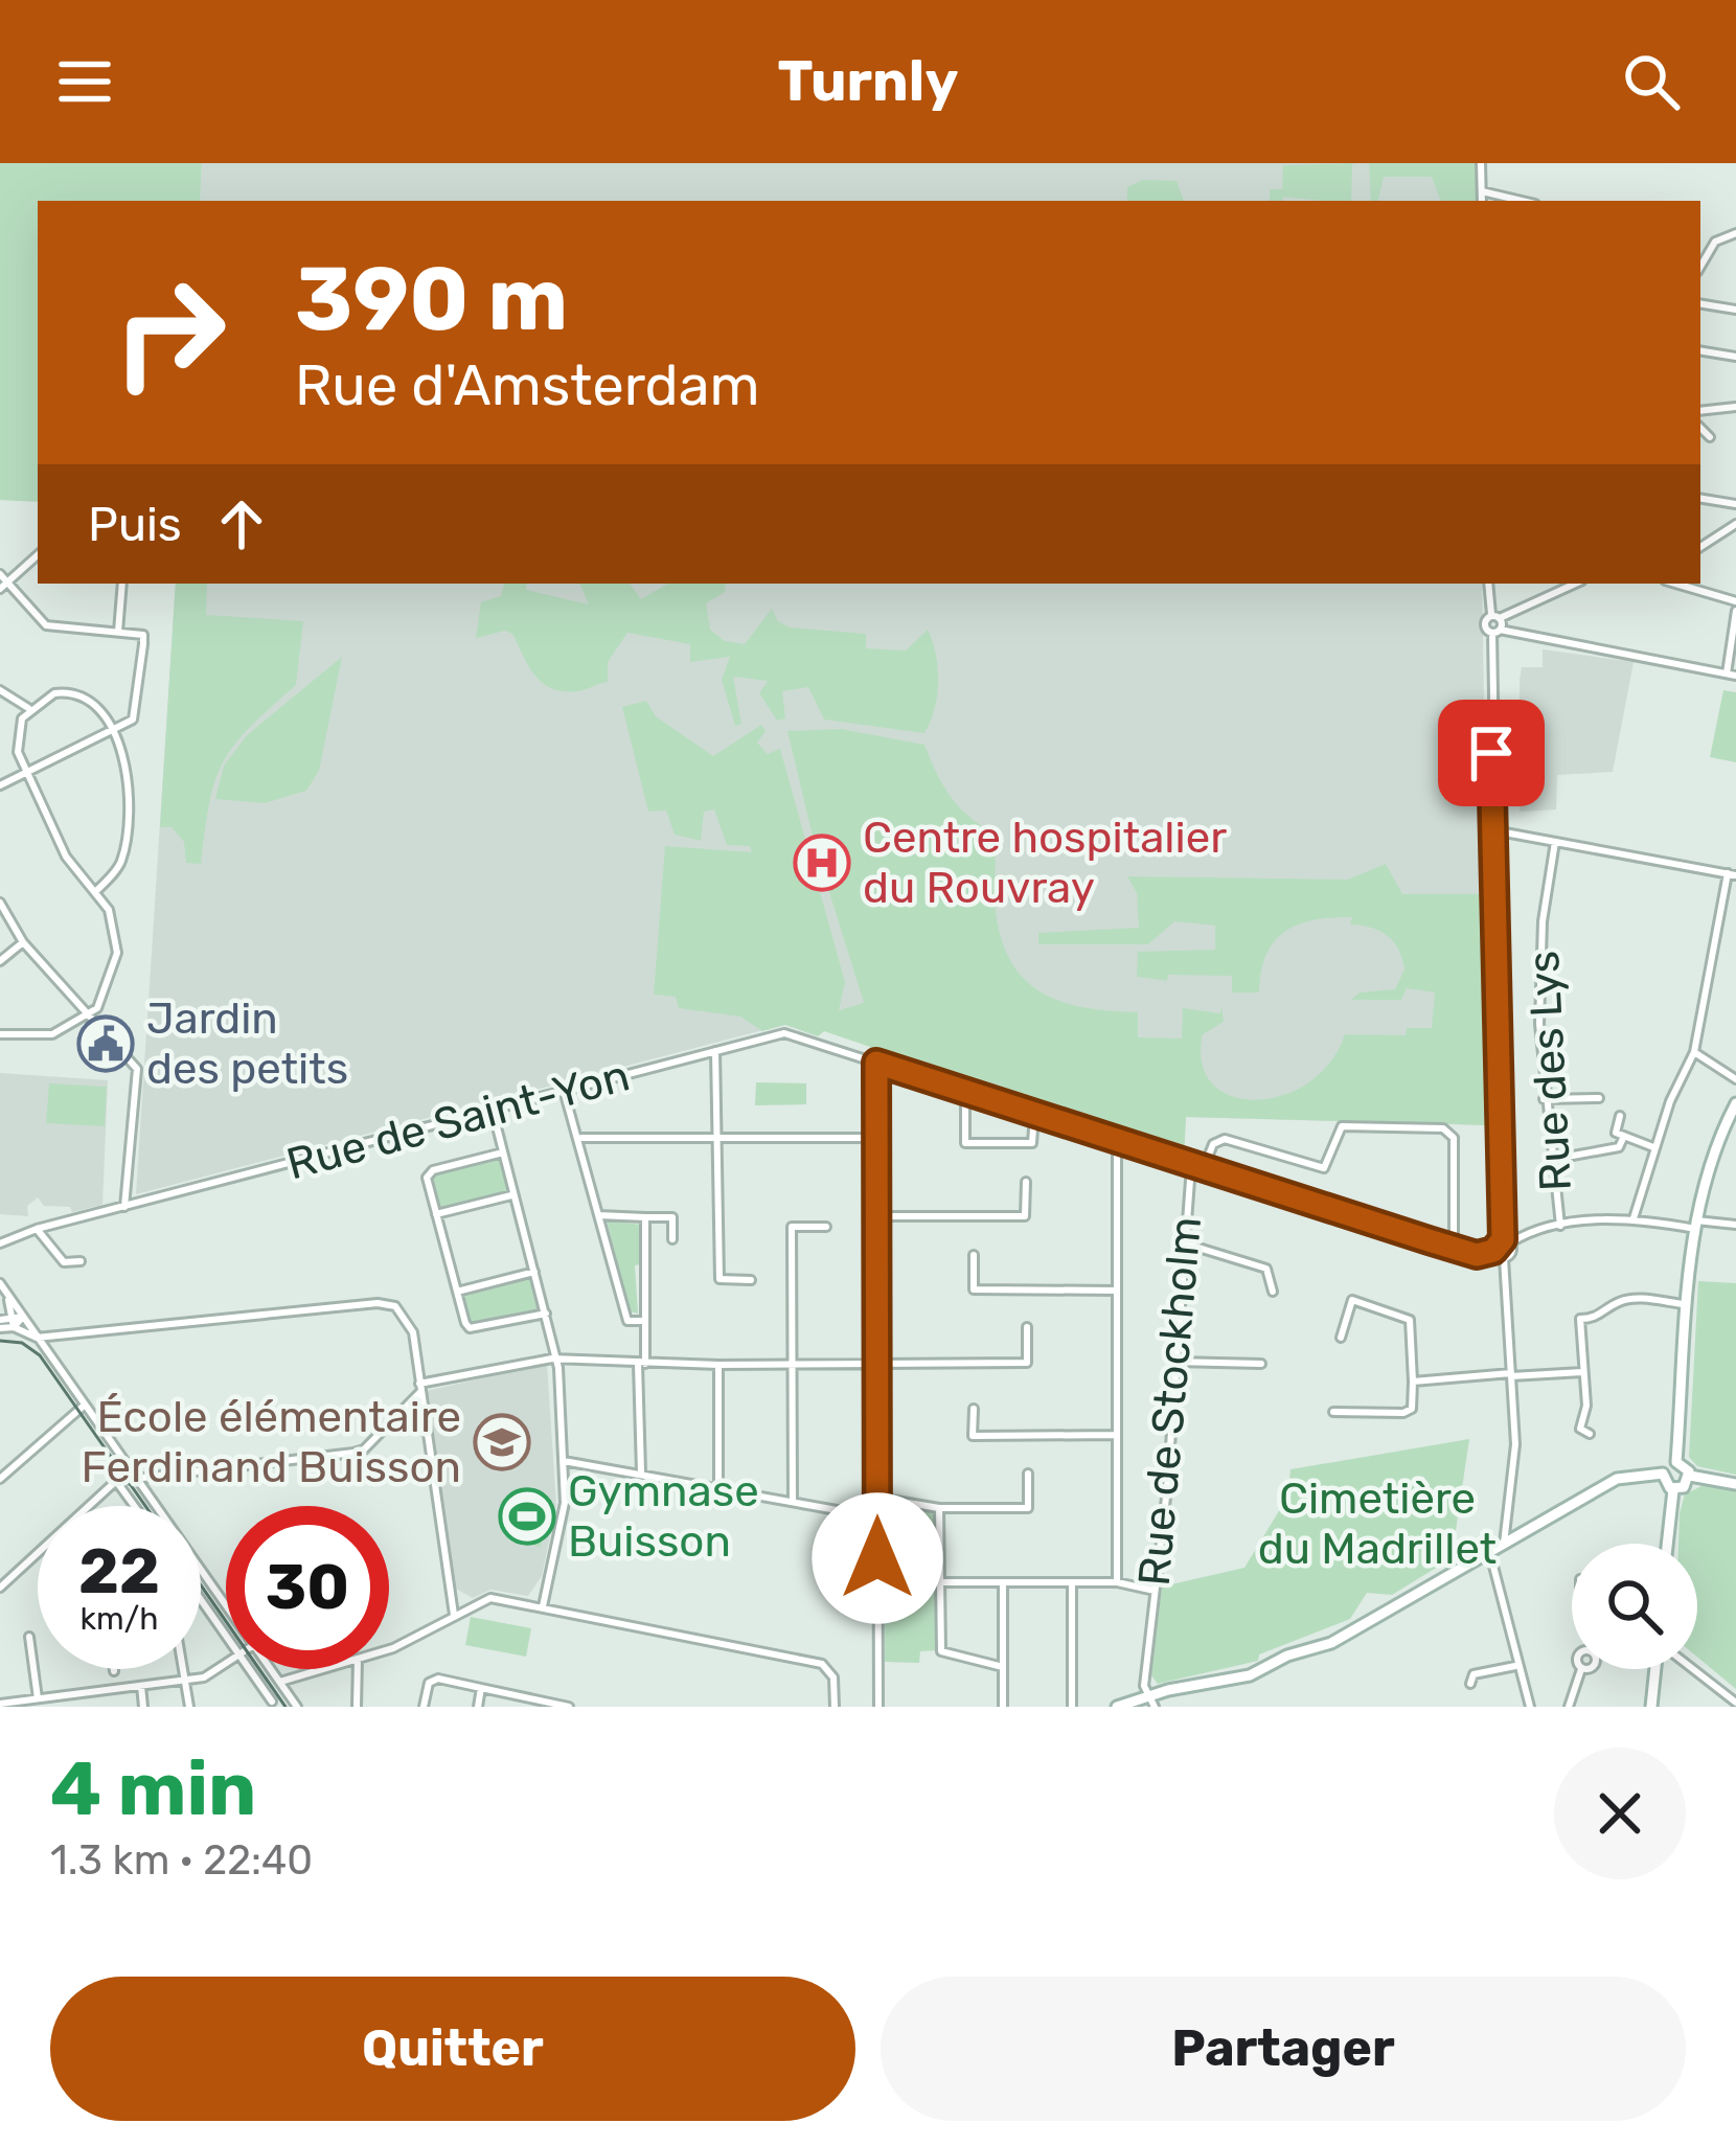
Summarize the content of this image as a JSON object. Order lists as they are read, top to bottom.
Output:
{
  "streets": {
    "street": ["Rue des Lys", "Rue de Saint-Yon", "Rue de Stockholm"]
  },
  "crossings": [
    ["Rue de Saint-Yon", "Rue de Stockholm"]
  ],
  "parks": ["Cimetière du Madrillet"],
  "places": {
    "hospital": ["Centre hospitalier du Rouvray"],
    "public building": ["Jardin des petits"],
    "school or university": ["École élémentaire Ferdinand Buisson"],
    "sports": ["Gymnase Buisson"]
  },
  "page": {
    "header": "Turnly",
    "turn": ["390 m", "Rue d'Amsterdam"],
    "then": "Puis",
    "speed": "22 km/h",
    "limit": "30",
    "heading": ["4 min", "1.3 km · 22:40"],
    "buttons": ["Quitter", "Partager"]
  }
}
